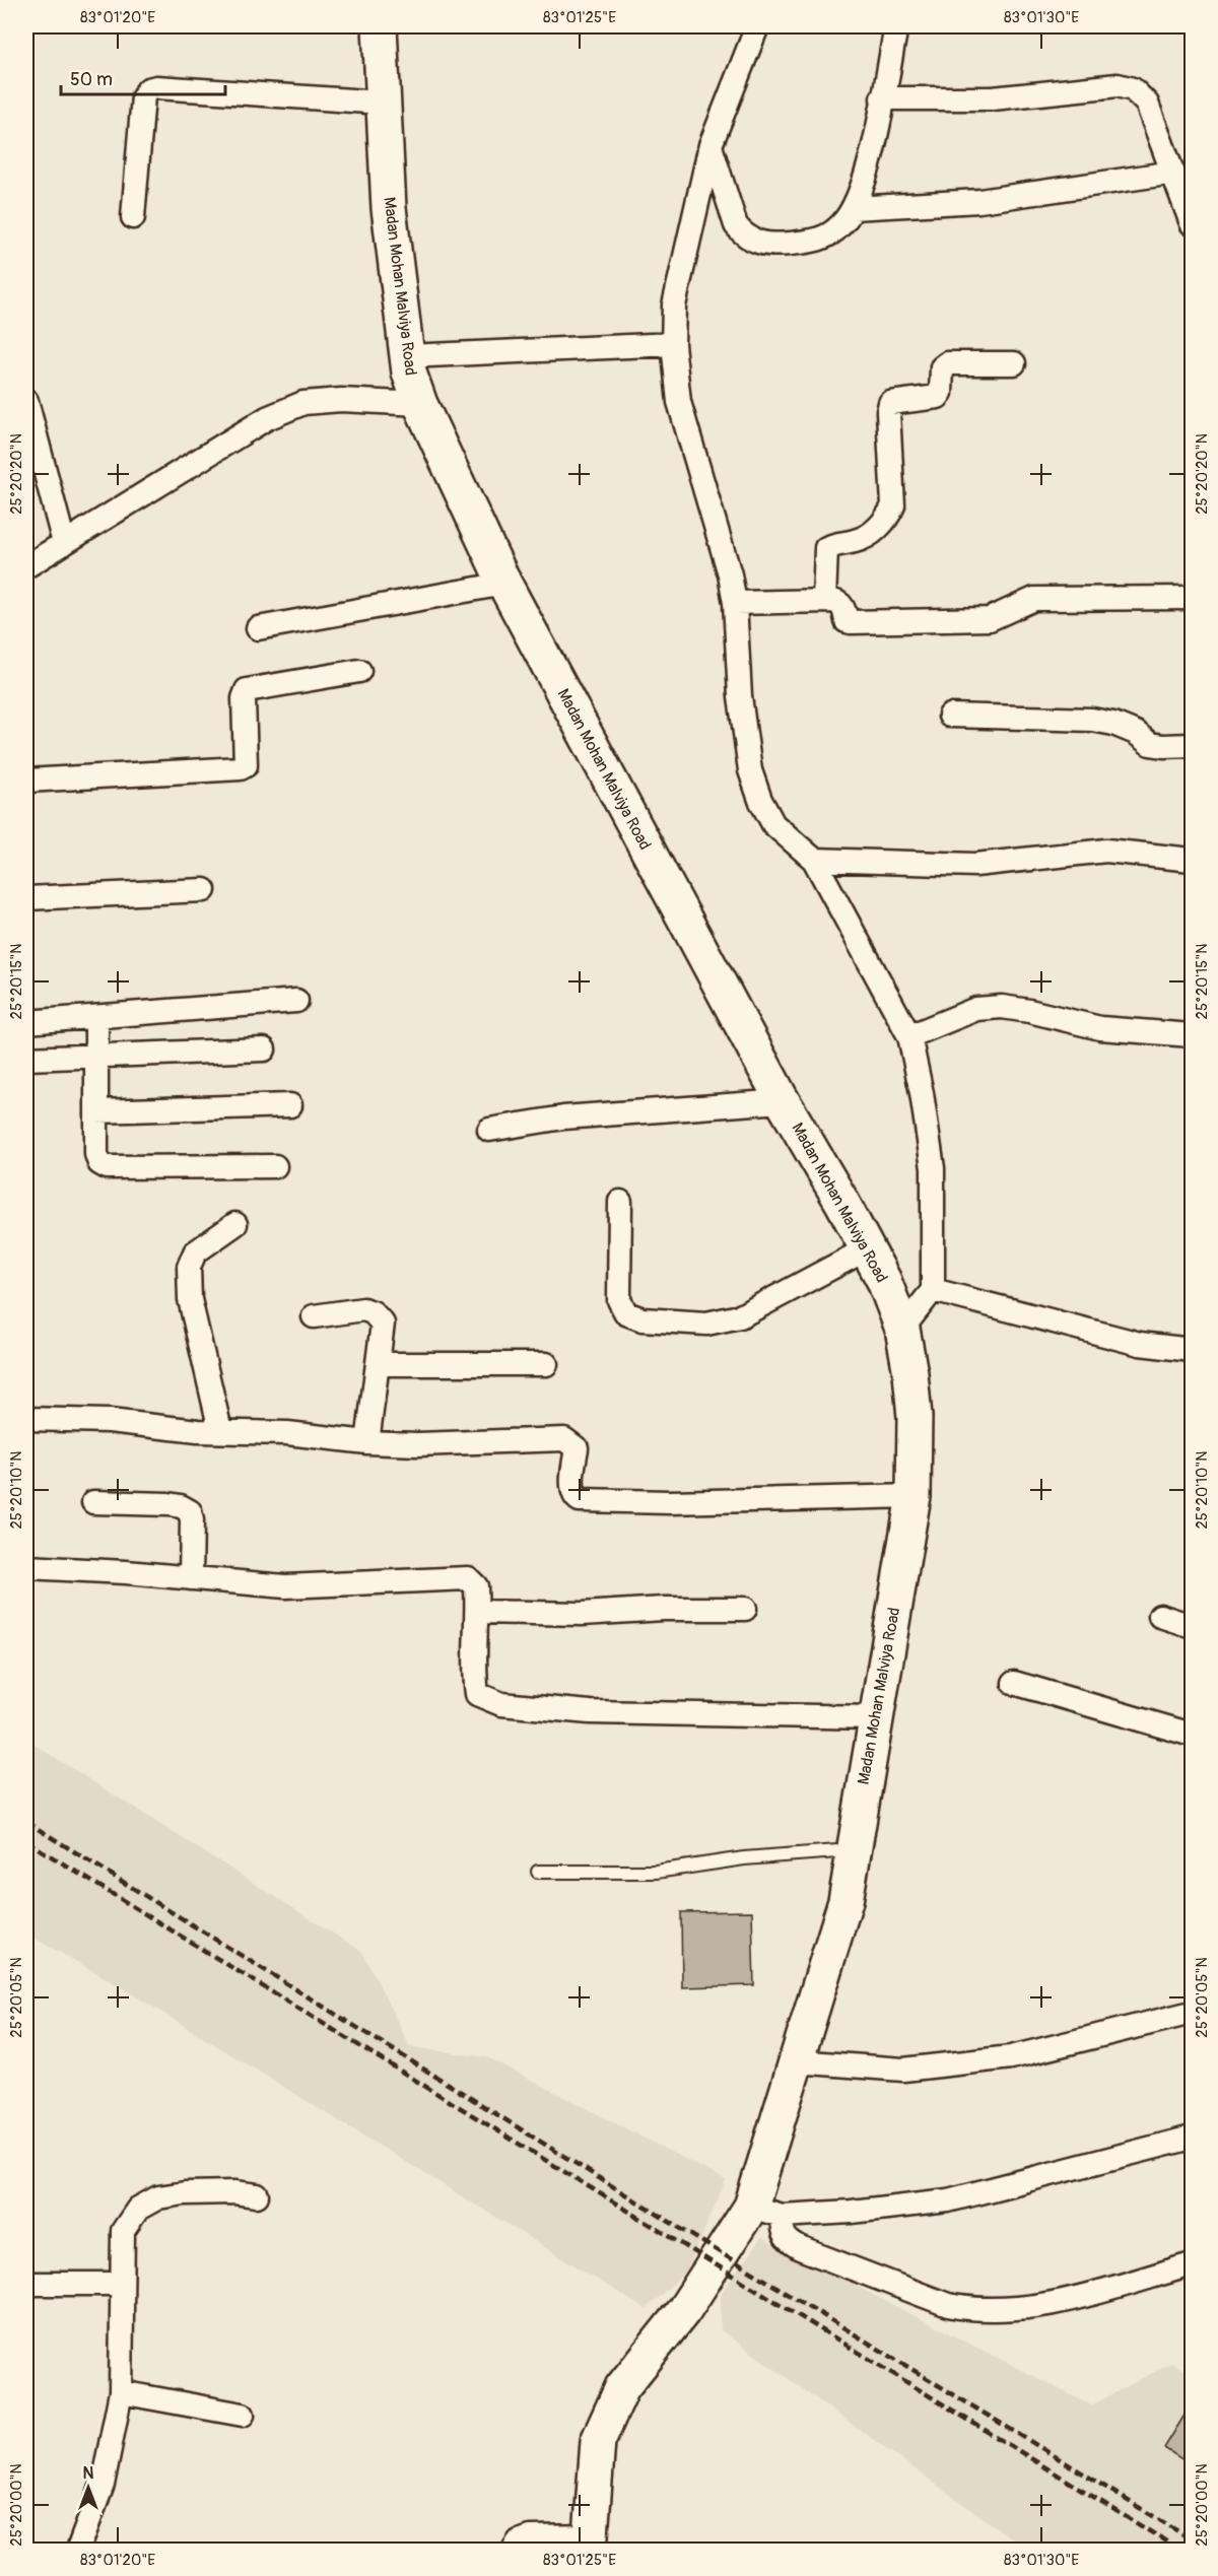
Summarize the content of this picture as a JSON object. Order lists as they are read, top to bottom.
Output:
{
  "streets": {
    "highway": ["Madan Mohan Malviya Road"]
  },
  "scale_bar": "50 m",
  "north": "top",
  "coordinates": [
    "83°01'20\"E",
    "83°01'25\"E",
    "83°01'30\"E",
    "25°20'20\"N",
    "25°20'15\"N",
    "25°20'10\"N",
    "25°20'05\"N",
    "25°20'00\"N"
  ]
}
